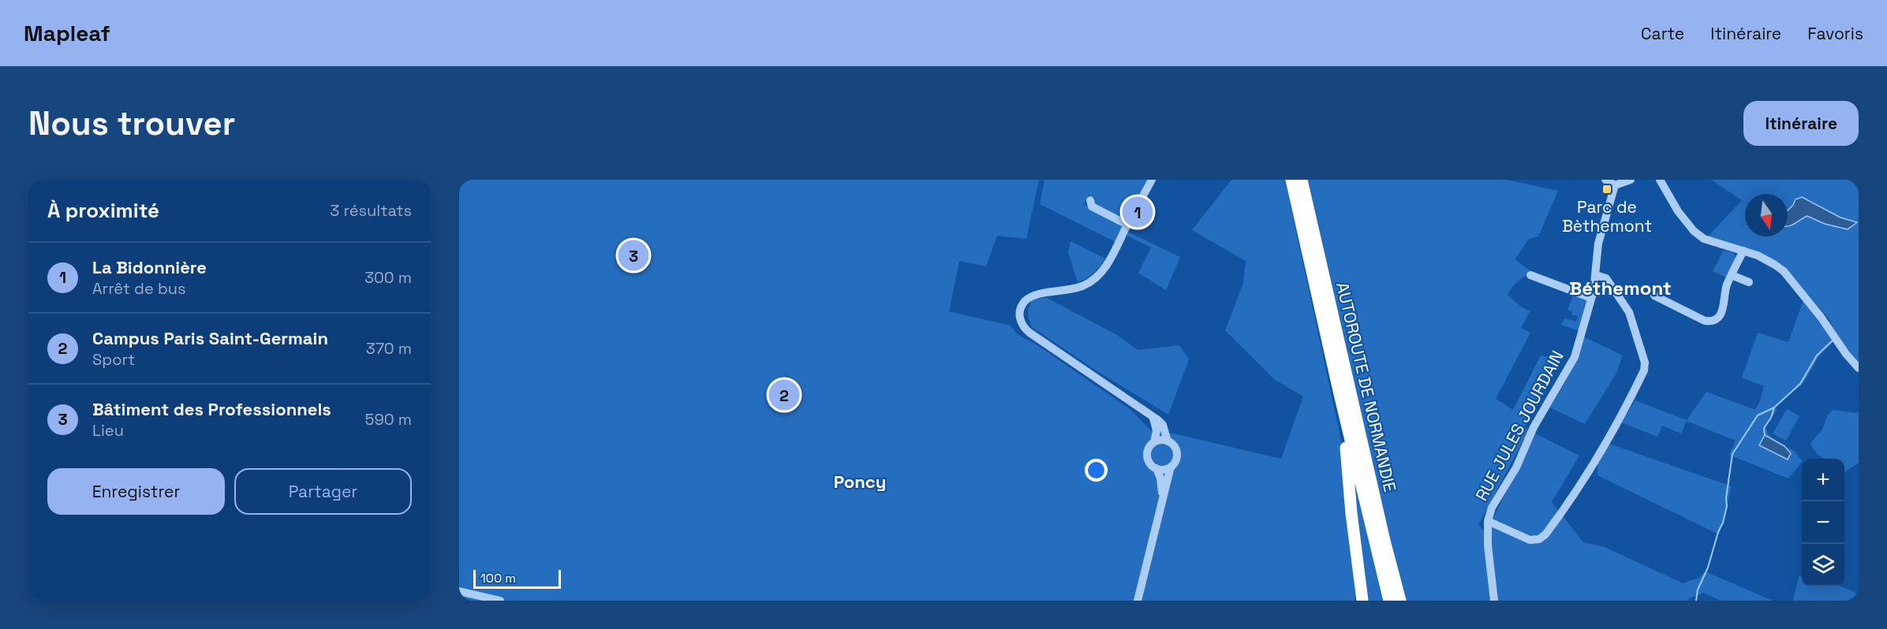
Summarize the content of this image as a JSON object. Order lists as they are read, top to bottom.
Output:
{
  "streets": {
    "highway": ["AUTOROUTE DE NORMANDIE"],
    "street": ["RUE JULES JOURDAIN"]
  },
  "districts": ["Béthemont", "Poncy"],
  "places": {
    "transit": ["Parc de Bèthemont"]
  },
  "scale_bar": "100 m",
  "north": "bottom",
  "page": {
    "header": "Mapleaf",
    "nav": ["Carte", "Itinéraire", "Favoris"],
    "buttons": [
      "Itinéraire",
      ["Enregistrer", "Partager"]
    ],
    "title": "Nous trouver",
    "heading": ["À proximité", "3 résultats"],
    "pins": ["1", "3", "2"],
    "list": [
      {
        "mark": "1",
        "name": "La Bidonnière",
        "note": "Arrêt de bus",
        "value": "300 m"
      },
      {
        "mark": "2",
        "name": "Campus Paris Saint-Germain",
        "note": "Sport",
        "value": "370 m"
      },
      {
        "mark": "3",
        "name": "Bâtiment des Professionnels",
        "note": "Lieu",
        "value": "590 m"
      }
    ],
    "map_buttons": ["+", "−"],
    "scale": "100 m"
  }
}
